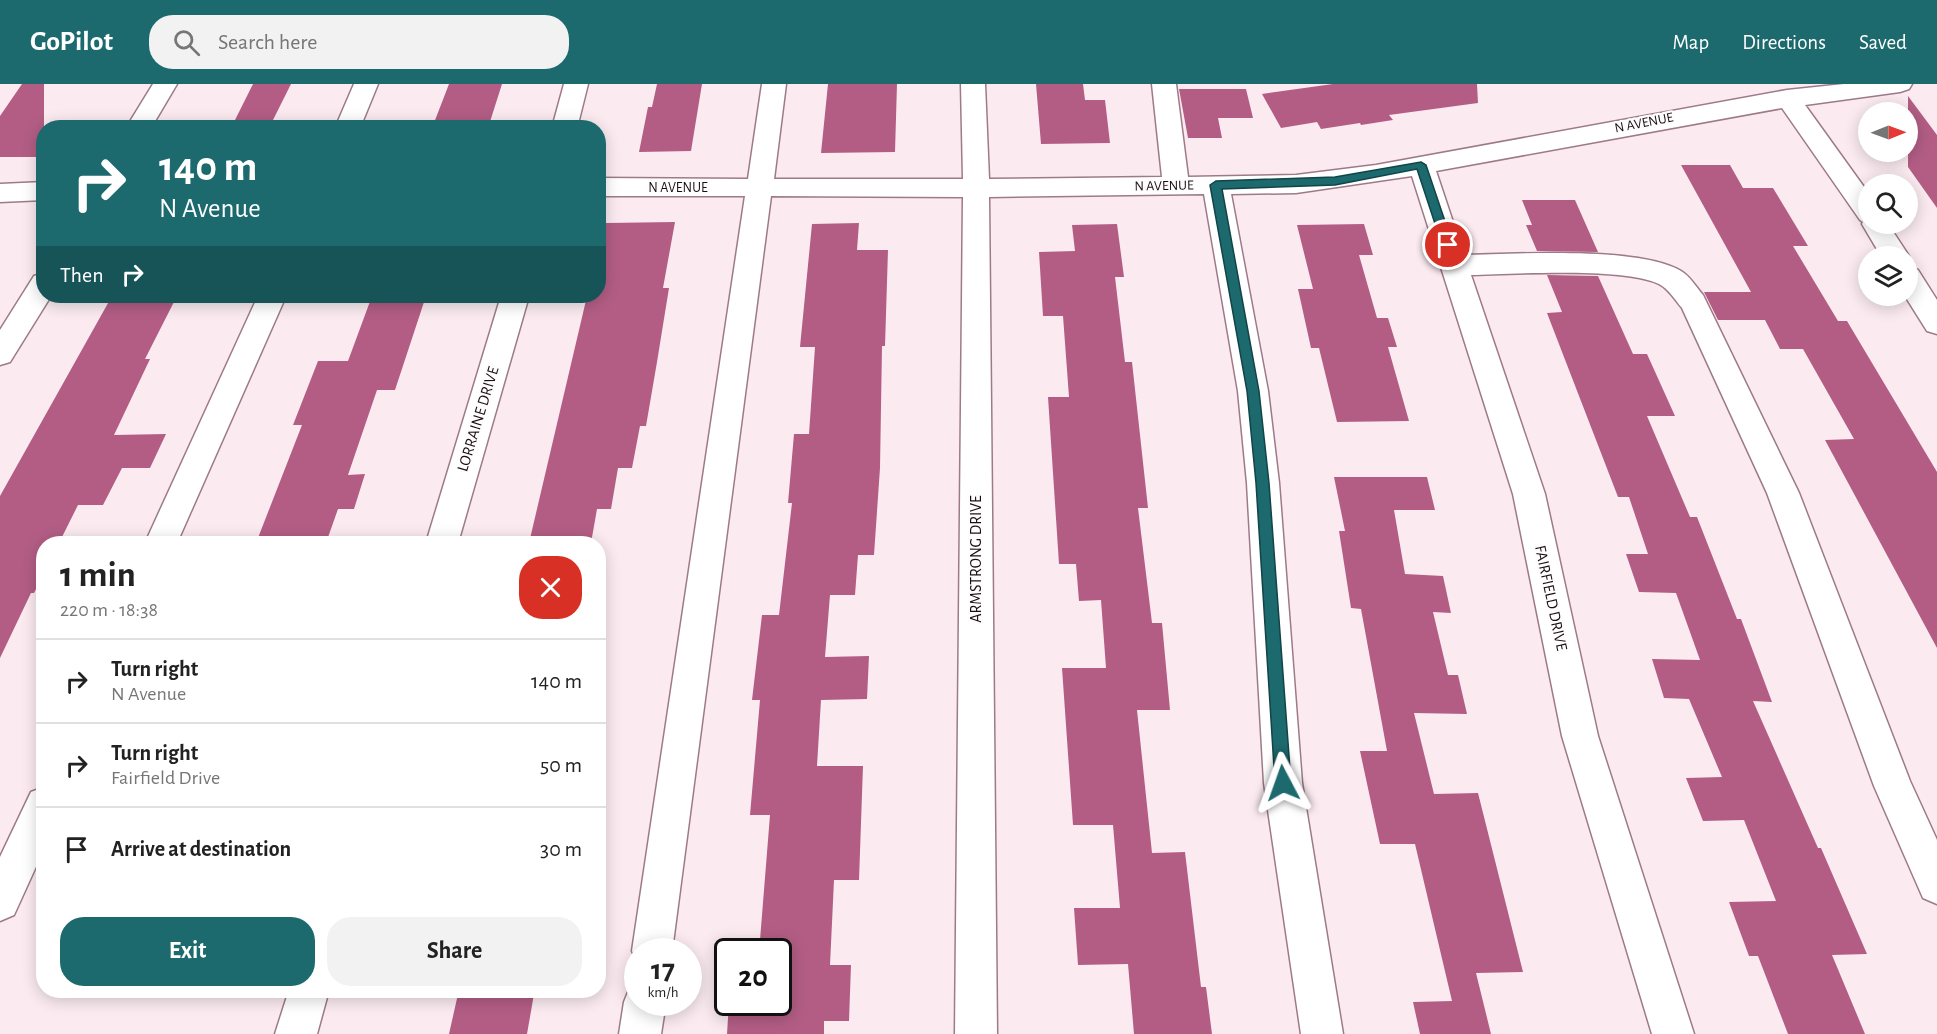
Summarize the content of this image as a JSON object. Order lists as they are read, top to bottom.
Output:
{
  "streets": {
    "street": [
      "N AVENUE",
      "LORRAINE DRIVE",
      "ARMSTRONG DRIVE",
      "FAIRFIELD DRIVE"
    ]
  },
  "crossings": [
    ["N AVENUE", "ARMSTRONG DRIVE"],
    ["N AVENUE", "FAIRFIELD DRIVE"]
  ],
  "north": "right",
  "page": {
    "header": "GoPilot",
    "search": "Search here",
    "nav": ["Map", "Directions", "Saved"],
    "turn": ["140 m", "N Avenue"],
    "then": "Then",
    "heading": ["1 min", "220 m · 18:38"],
    "list": [
      {
        "name": "Turn right",
        "note": "N Avenue",
        "value": "140 m"
      },
      {
        "name": "Turn right",
        "note": "Fairfield Drive",
        "value": "50 m"
      },
      {
        "name": "Arrive at destination",
        "value": "30 m"
      }
    ],
    "buttons": ["Exit", "Share"],
    "speed": "17 km/h",
    "limit": "20"
  }
}
